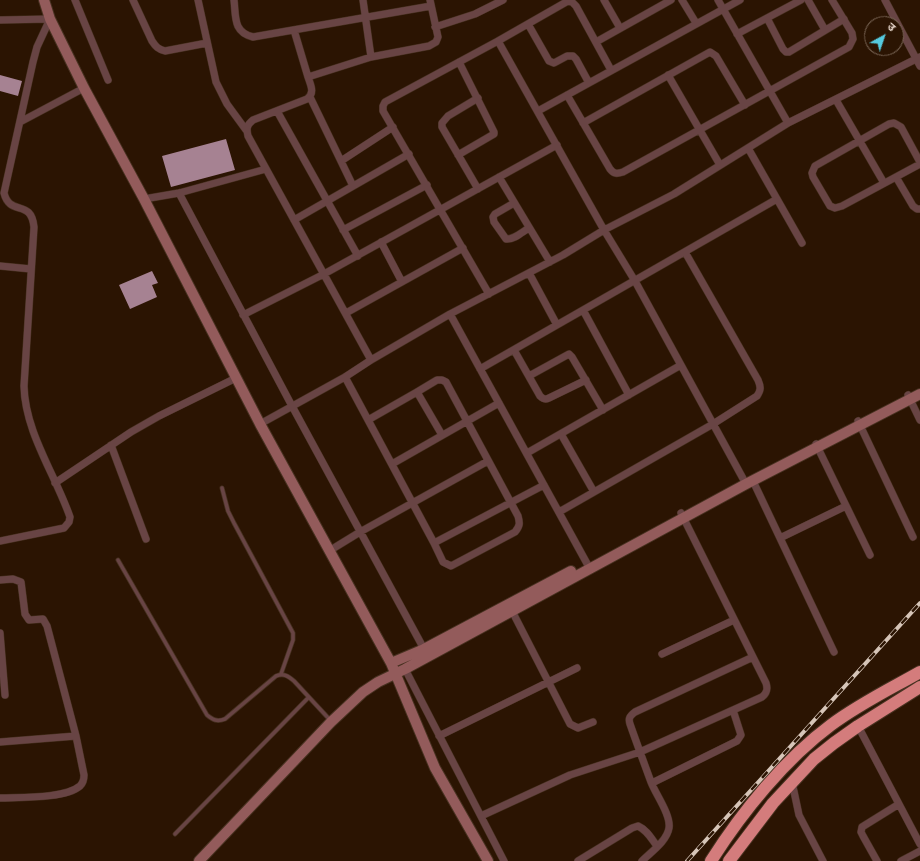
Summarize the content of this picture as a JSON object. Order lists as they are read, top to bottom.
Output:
{
  "north": "top right"
}
